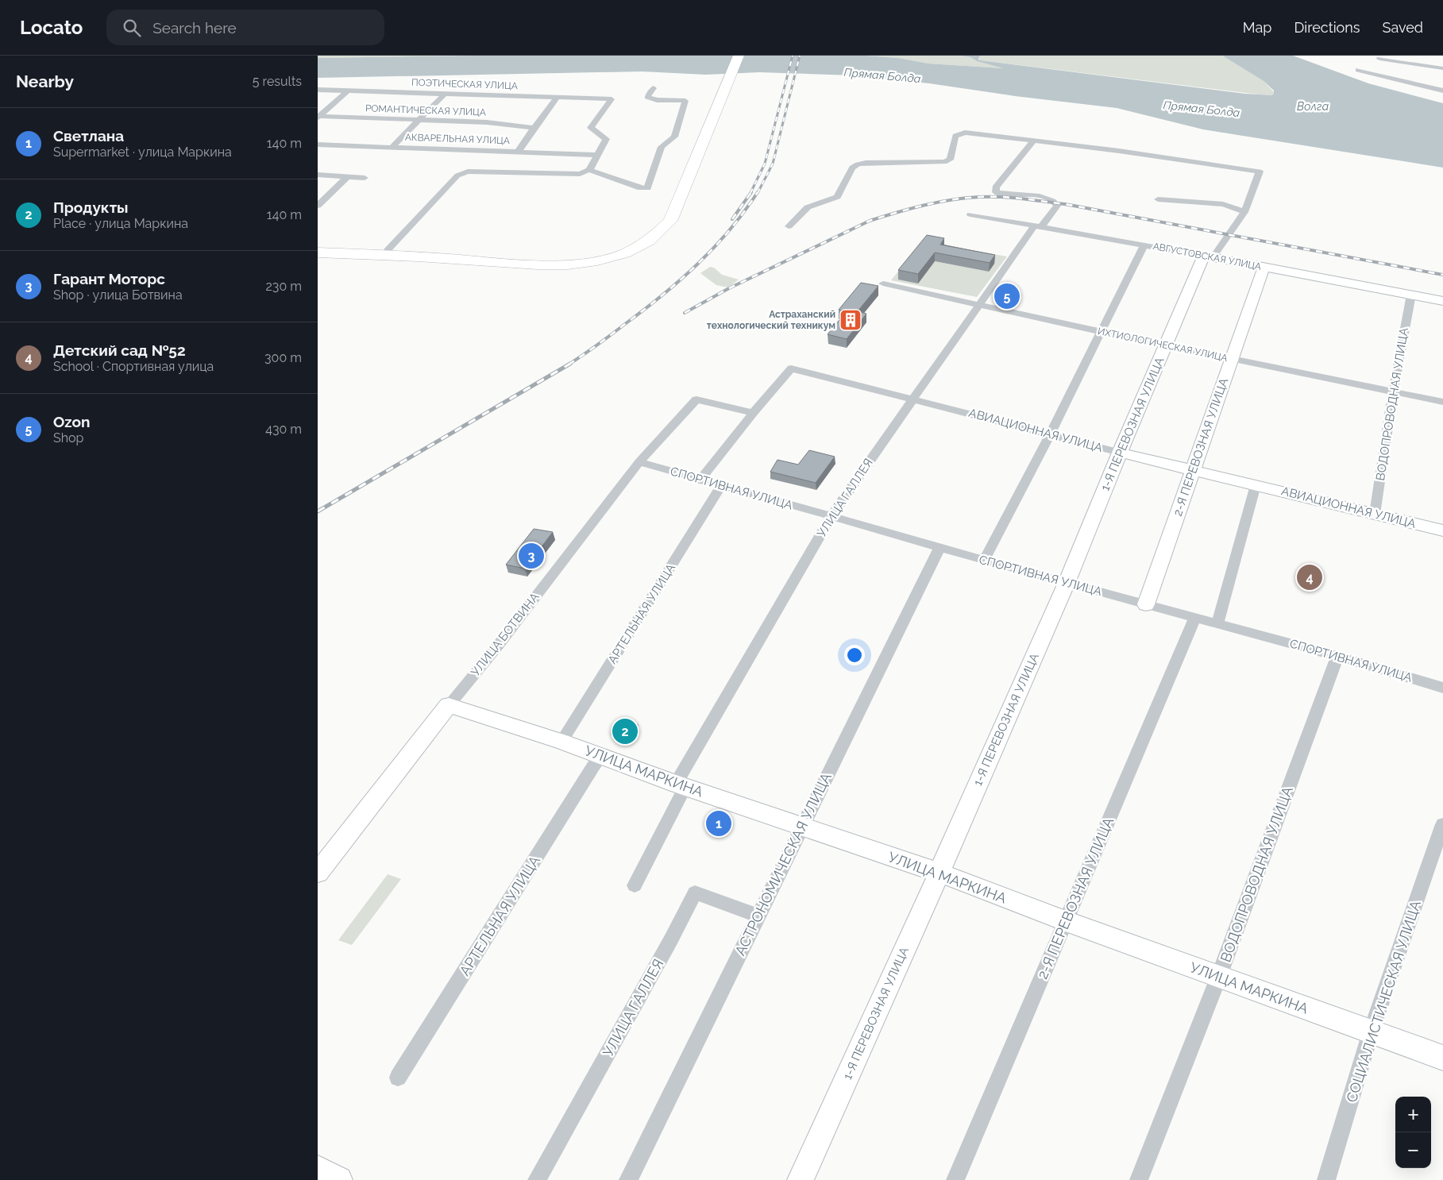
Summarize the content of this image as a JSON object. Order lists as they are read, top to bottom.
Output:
{
  "streets": {
    "street": [
      "ПОЭТИЧЕСКАЯ УЛИЦА",
      "РОМАНТИЧЕСКАЯ УЛИЦА",
      "АКВАРЕЛЬНАЯ УЛИЦА",
      "АВГУСТОВСКАЯ УЛИЦА",
      "ИХТИОЛОГИЧЕСКАЯ УЛИЦА",
      "ВОДОПРОВОДНАЯ УЛИЦА",
      "1-Я ПЕРЕВОЗНАЯ УЛИЦА",
      "АВИАЦИОННАЯ УЛИЦА",
      "2-Я ПЕРЕВОЗНАЯ УЛИЦА",
      "СПОРТИВНАЯ УЛИЦА",
      "УЛИЦА ГАЛЛЕЯ",
      "АРТЕЛЬНАЯ УЛИЦА",
      "УЛИЦА БОТВИНА",
      "УЛИЦА МАРКИНА",
      "АСТРОНОМИЧЕСКАЯ УЛИЦА",
      "СОЦИАЛИСТИЧЕСКАЯ УЛИЦА"
    ]
  },
  "crossings": [
    ["ПОЭТИЧЕСКАЯ УЛИЦА", "АКВАРЕЛЬНАЯ УЛИЦА"],
    ["АВГУСТОВСКАЯ УЛИЦА", "ВОДОПРОВОДНАЯ УЛИЦА"],
    ["АВГУСТОВСКАЯ УЛИЦА", "1-Я ПЕРЕВОЗНАЯ УЛИЦА"],
    ["АВГУСТОВСКАЯ УЛИЦА", "2-Я ПЕРЕВОЗНАЯ УЛИЦА"],
    ["АВГУСТОВСКАЯ УЛИЦА", "УЛИЦА ГАЛЛЕЯ"],
    ["ИХТИОЛОГИЧЕСКАЯ УЛИЦА", "ВОДОПРОВОДНАЯ УЛИЦА"],
    ["ИХТИОЛОГИЧЕСКАЯ УЛИЦА", "1-Я ПЕРЕВОЗНАЯ УЛИЦА"],
    ["ИХТИОЛОГИЧЕСКАЯ УЛИЦА", "2-Я ПЕРЕВОЗНАЯ УЛИЦА"],
    ["ИХТИОЛОГИЧЕСКАЯ УЛИЦА", "УЛИЦА ГАЛЛЕЯ"],
    ["ВОДОПРОВОДНАЯ УЛИЦА", "АВИАЦИОННАЯ УЛИЦА"],
    ["ВОДОПРОВОДНАЯ УЛИЦА", "СПОРТИВНАЯ УЛИЦА"],
    ["ВОДОПРОВОДНАЯ УЛИЦА", "УЛИЦА МАРКИНА"],
    ["1-Я ПЕРЕВОЗНАЯ УЛИЦА", "АВИАЦИОННАЯ УЛИЦА"],
    ["1-Я ПЕРЕВОЗНАЯ УЛИЦА", "СПОРТИВНАЯ УЛИЦА"],
    ["1-Я ПЕРЕВОЗНАЯ УЛИЦА", "УЛИЦА МАРКИНА"],
    ["АВИАЦИОННАЯ УЛИЦА", "2-Я ПЕРЕВОЗНАЯ УЛИЦА"],
    ["АВИАЦИОННАЯ УЛИЦА", "УЛИЦА ГАЛЛЕЯ"],
    ["АВИАЦИОННАЯ УЛИЦА", "УЛИЦА БОТВИНА"],
    ["2-Я ПЕРЕВОЗНАЯ УЛИЦА", "СПОРТИВНАЯ УЛИЦА"],
    ["2-Я ПЕРЕВОЗНАЯ УЛИЦА", "УЛИЦА МАРКИНА"],
    ["СПОРТИВНАЯ УЛИЦА", "УЛИЦА ГАЛЛЕЯ"],
    ["СПОРТИВНАЯ УЛИЦА", "АРТЕЛЬНАЯ УЛИЦА"],
    ["СПОРТИВНАЯ УЛИЦА", "УЛИЦА БОТВИНА"],
    ["СПОРТИВНАЯ УЛИЦА", "АСТРОНОМИЧЕСКАЯ УЛИЦА"],
    ["УЛИЦА ГАЛЛЕЯ", "УЛИЦА МАРКИНА"],
    ["УЛИЦА ГАЛЛЕЯ", "АСТРОНОМИЧЕСКАЯ УЛИЦА"],
    ["АРТЕЛЬНАЯ УЛИЦА", "УЛИЦА МАРКИНА"],
    ["УЛИЦА БОТВИНА", "УЛИЦА МАРКИНА"],
    ["УЛИЦА МАРКИНА", "АСТРОНОМИЧЕСКАЯ УЛИЦА"],
    ["УЛИЦА МАРКИНА", "СОЦИАЛИСТИЧЕСКАЯ УЛИЦА"]
  ],
  "water": ["Прямая Болда", "Волга"],
  "places": {
    "building": ["Астраханский технологический техникум"]
  },
  "page": {
    "header": "Locato",
    "search": "Search here",
    "nav": ["Map", "Directions", "Saved"],
    "heading": ["Nearby", "5 results"],
    "list": [
      {
        "mark": "1",
        "name": "Светлана",
        "note": "Supermarket · улица Маркина",
        "value": "140 m"
      },
      {
        "mark": "2",
        "name": "Продукты",
        "note": "Place · улица Маркина",
        "value": "140 m"
      },
      {
        "mark": "3",
        "name": "Гарант Моторс",
        "note": "Shop · улица Ботвина",
        "value": "230 m"
      },
      {
        "mark": "4",
        "name": "Детский сад №52",
        "note": "School · Спортивная улица",
        "value": "300 m"
      },
      {
        "mark": "5",
        "name": "Ozon",
        "note": "Shop",
        "value": "430 m"
      }
    ],
    "pins": [
      "5",
      "3",
      "4",
      "2",
      "1"
    ],
    "map_buttons": ["+", "−"]
  }
}
